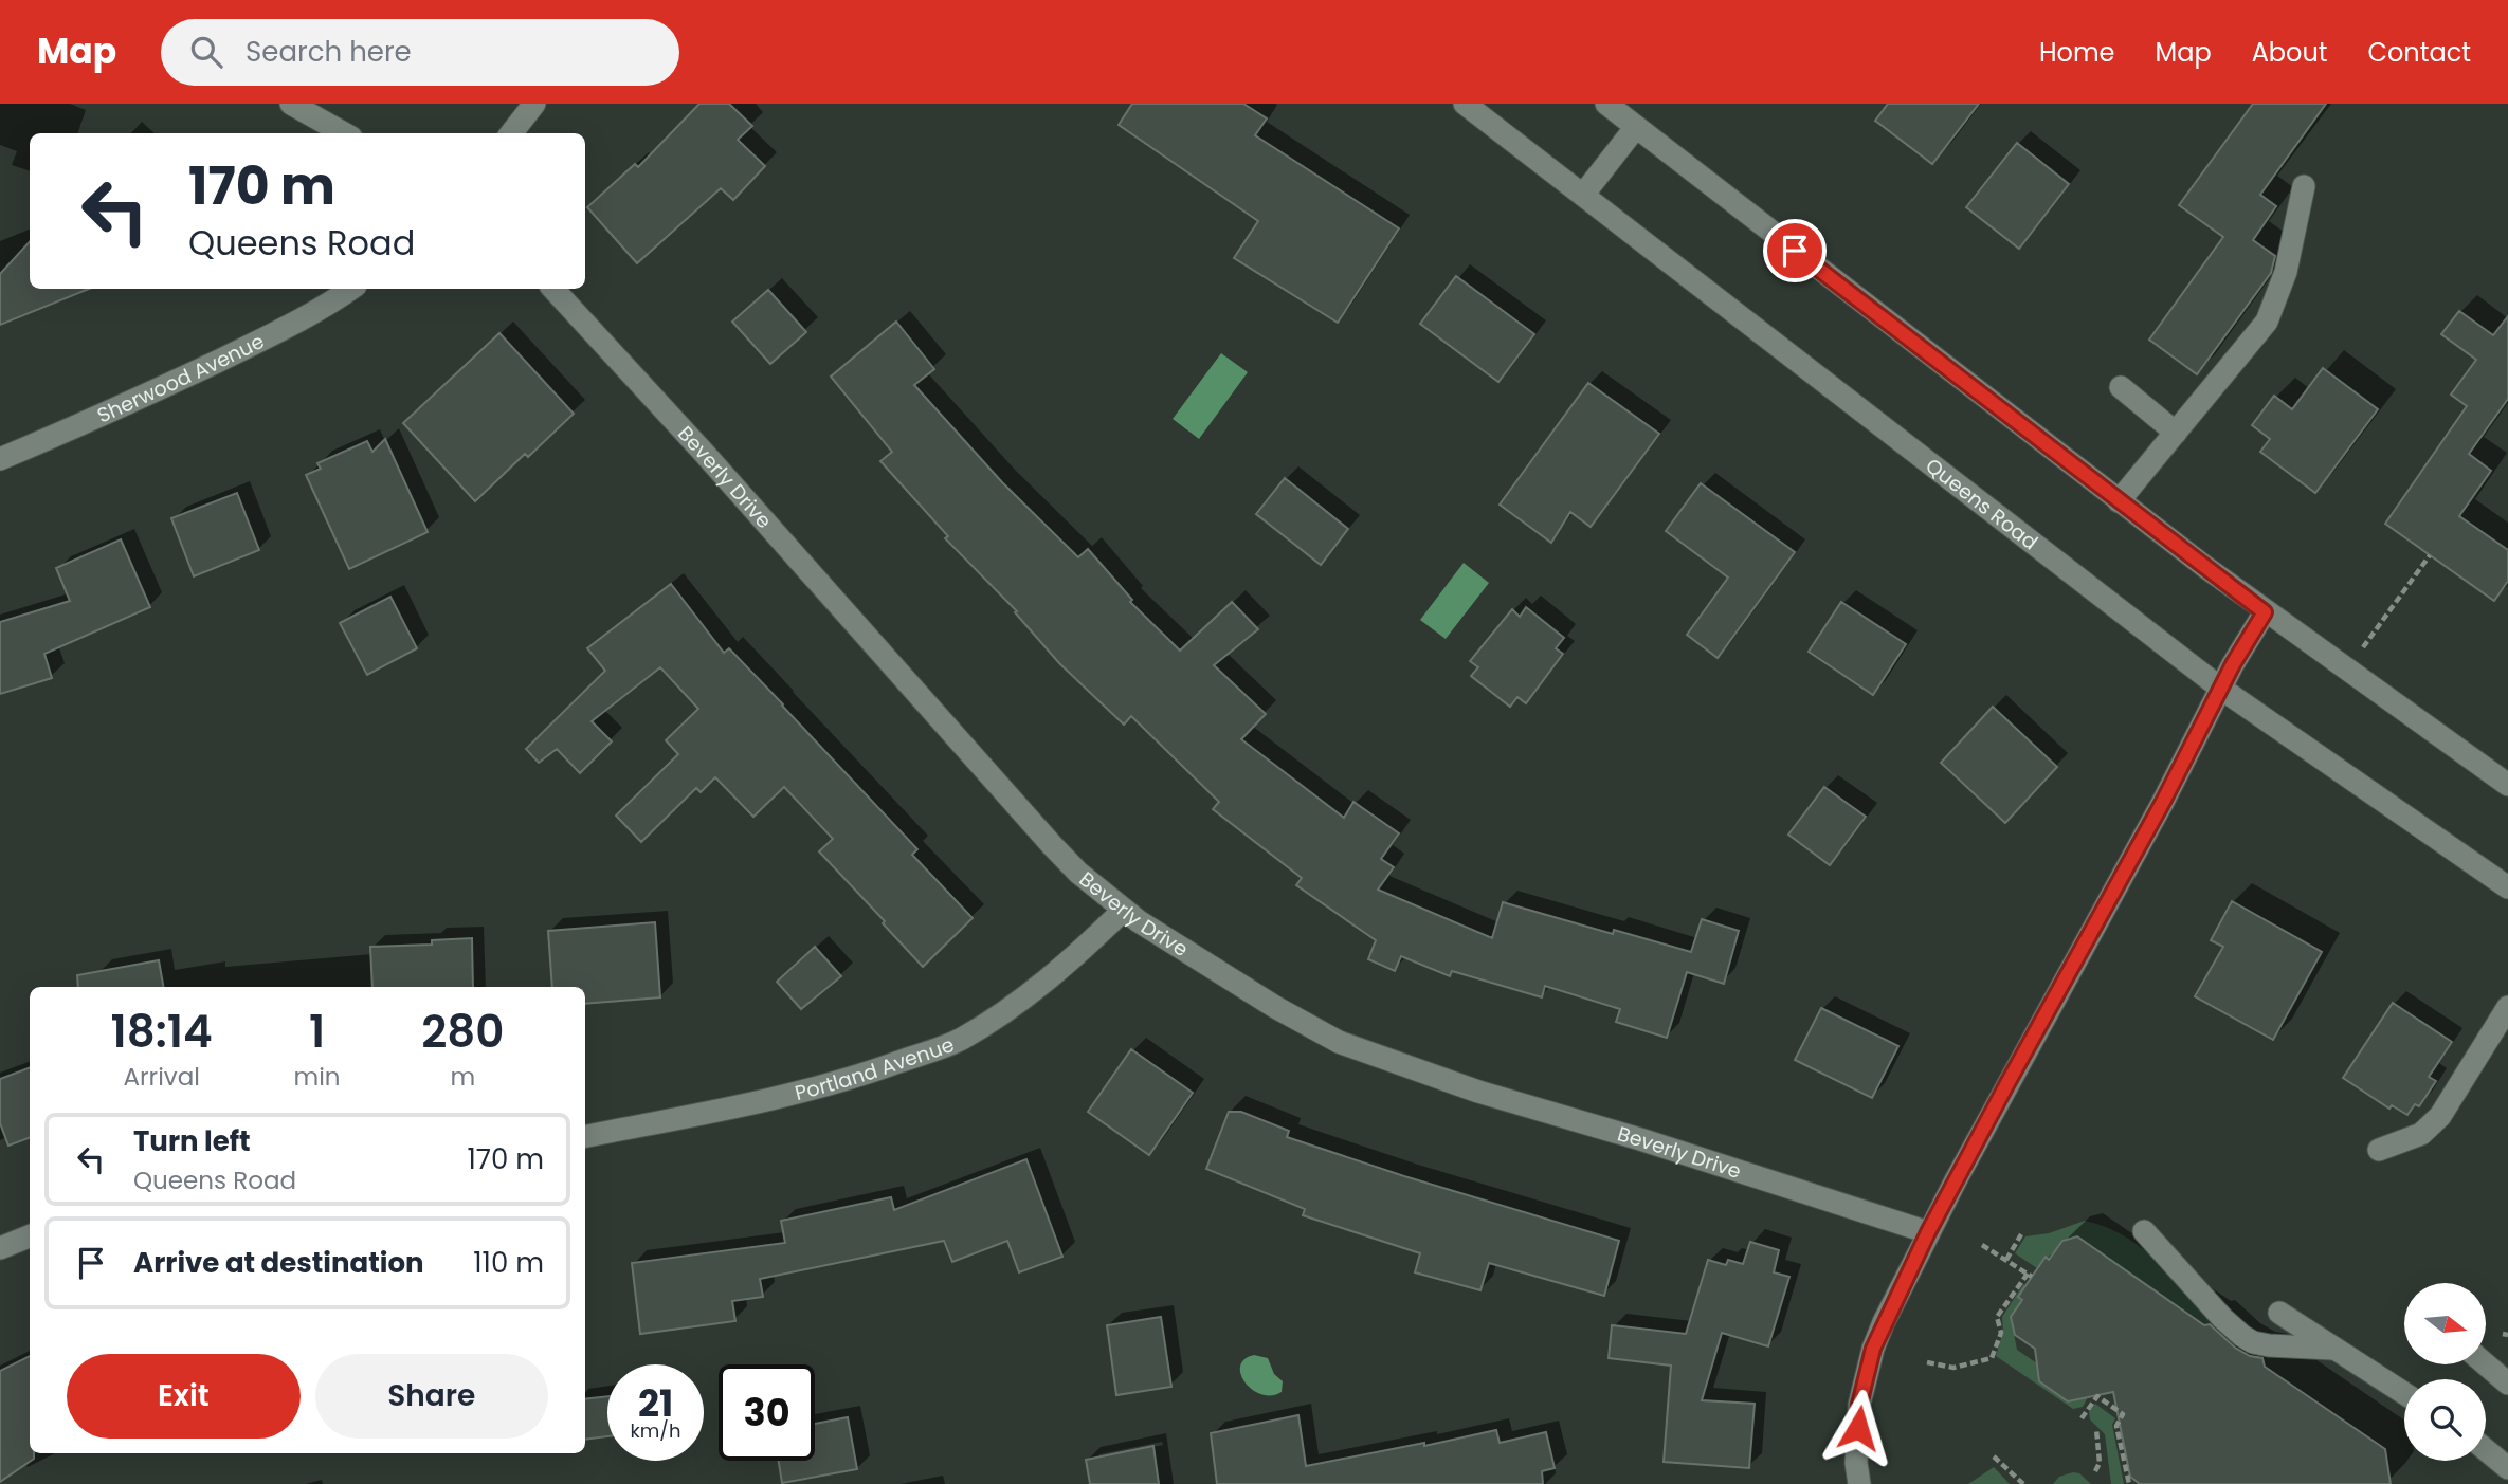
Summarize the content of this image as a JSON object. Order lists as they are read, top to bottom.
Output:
{
  "streets": {
    "street": [
      "Sherwood Avenue",
      "Beverly Drive",
      "Queens Road",
      "Portland Avenue"
    ]
  },
  "crossings": [
    ["Beverly Drive", "Portland Avenue"]
  ],
  "north": "right",
  "page": {
    "header": "Map",
    "search": "Search here",
    "nav": [
      "Home",
      "Map",
      "About",
      "Contact"
    ],
    "turn": ["170 m", "Queens Road"],
    "eta": [
      "18:14",
      "Arrival",
      "1",
      "min",
      "280",
      "m"
    ],
    "list": [
      {
        "name": "Turn left",
        "note": "Queens Road",
        "value": "170 m"
      },
      {
        "name": "Arrive at destination",
        "value": "110 m"
      }
    ],
    "buttons": ["Exit", "Share"],
    "speed": "21 km/h",
    "limit": "30"
  }
}
